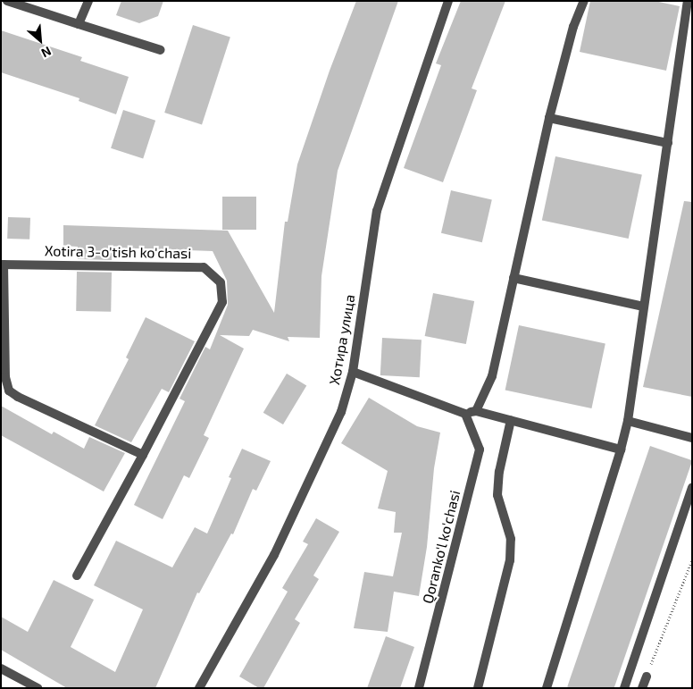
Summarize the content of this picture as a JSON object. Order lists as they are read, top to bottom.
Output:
{
  "streets": {
    "street": ["Xotira 3-o'tish ko'chasi", "Хотира улица", "Qoranko'l ko'chasi"]
  },
  "north": "bottom right"
}
